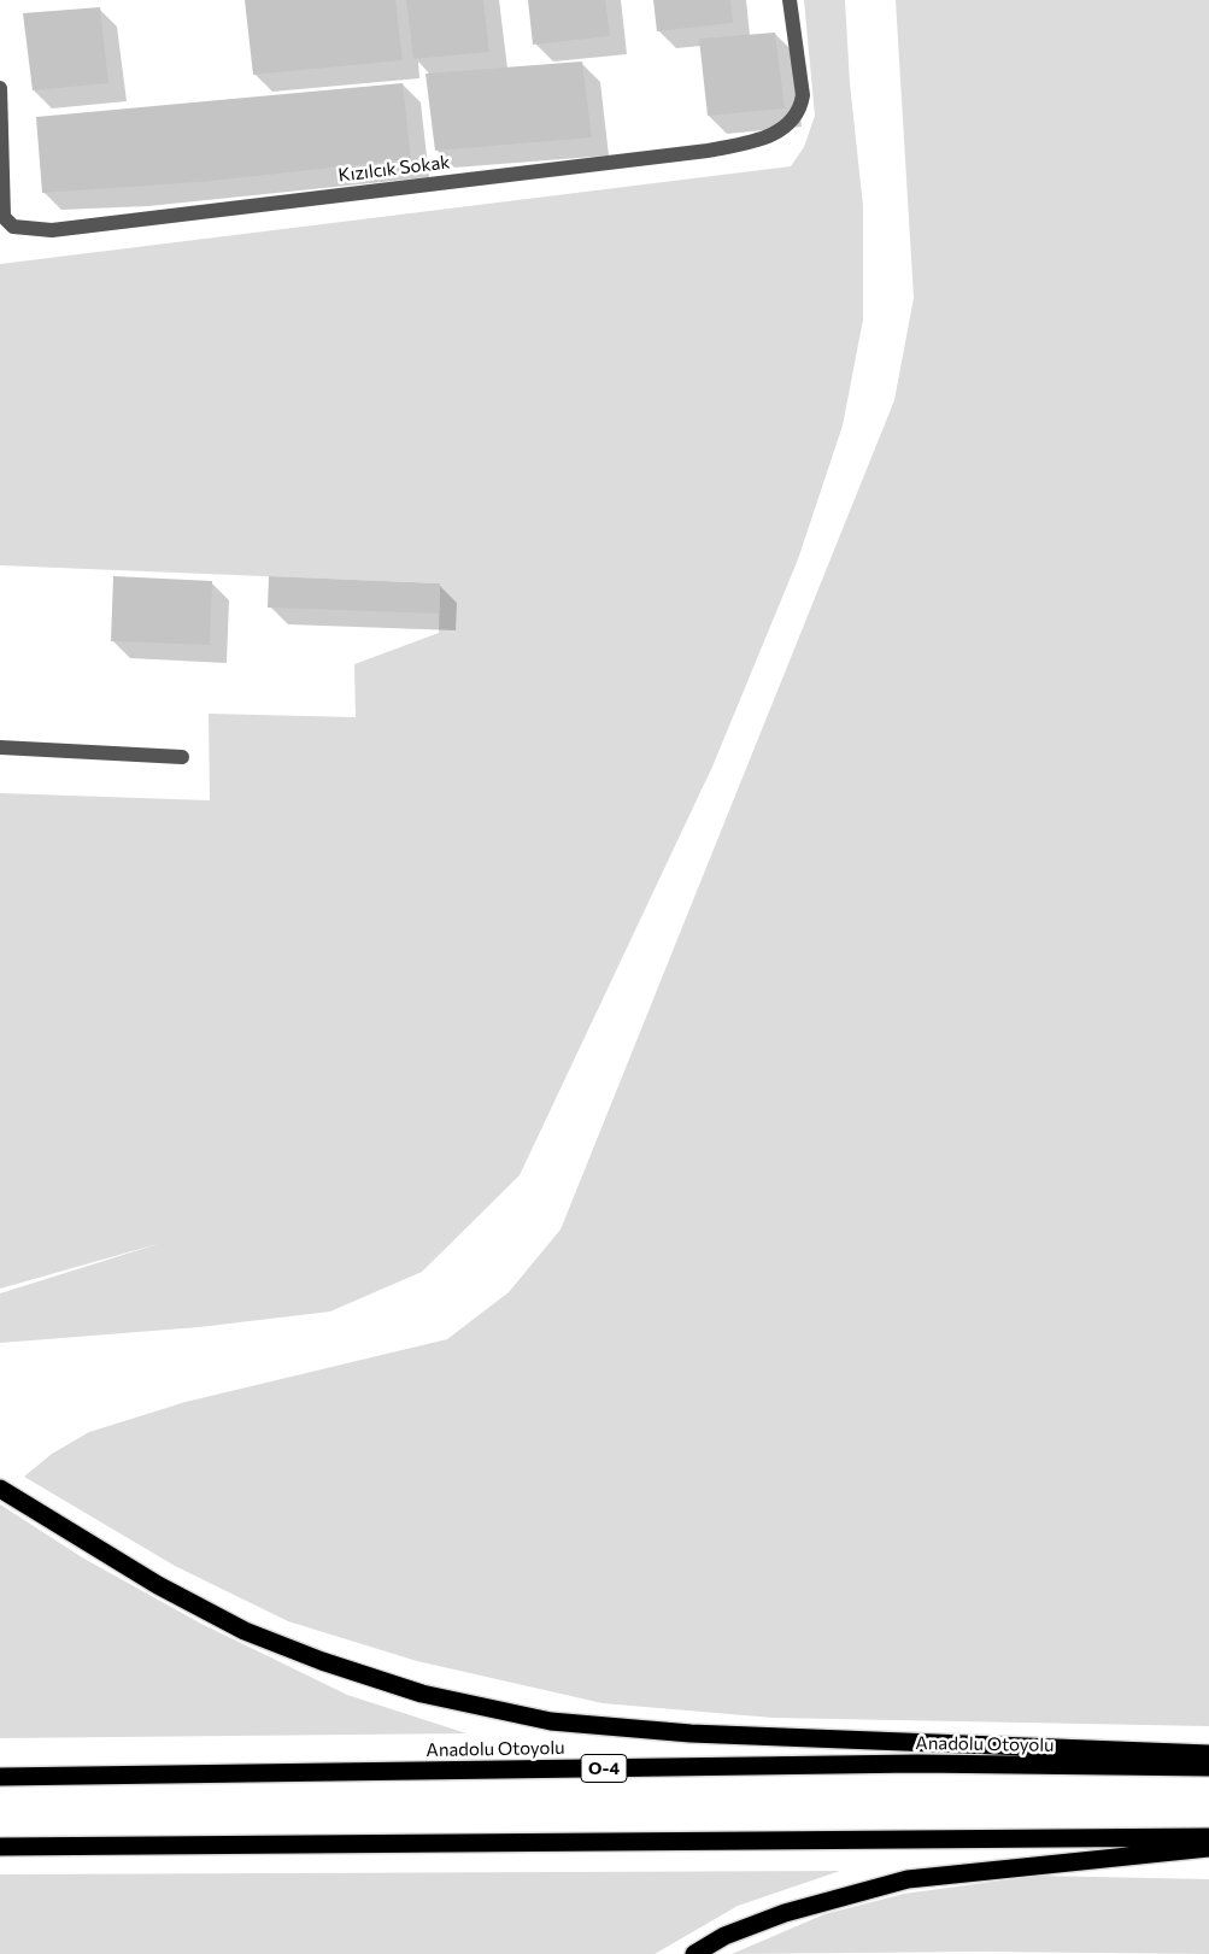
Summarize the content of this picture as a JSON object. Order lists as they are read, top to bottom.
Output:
{
  "streets": {
    "highway": ["Anadolu Otoyolu", "O-4"],
    "street": ["Kızılcık Sokak"]
  }
}
